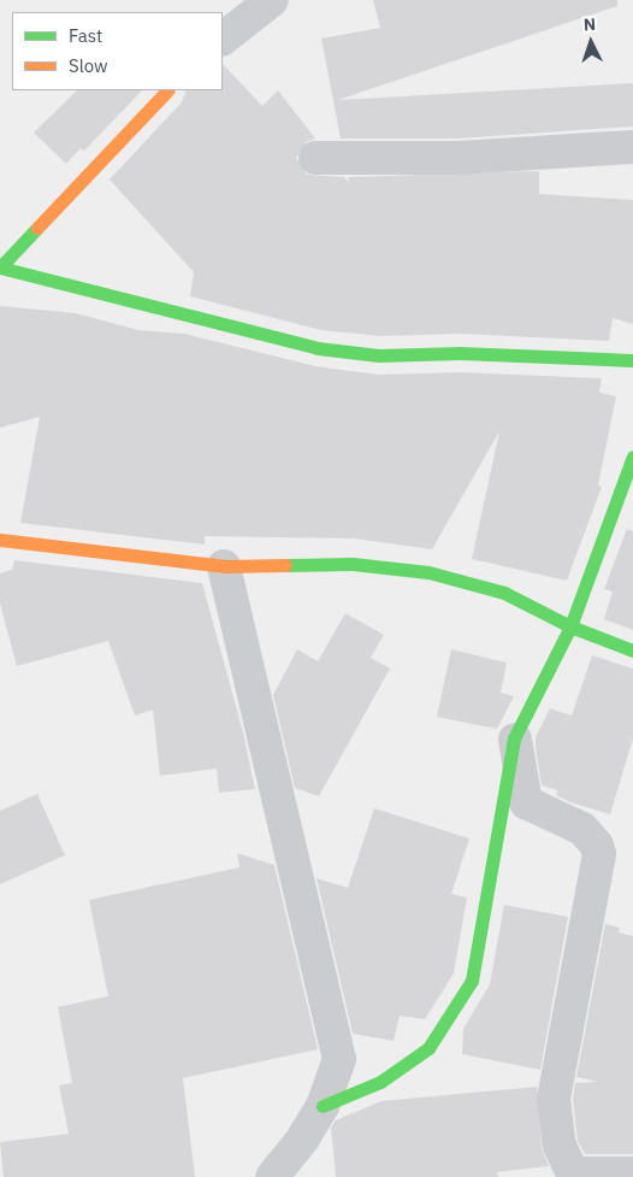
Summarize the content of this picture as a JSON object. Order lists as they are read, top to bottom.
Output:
{
  "legend": ["Fast", "Slow"],
  "north": "top"
}
